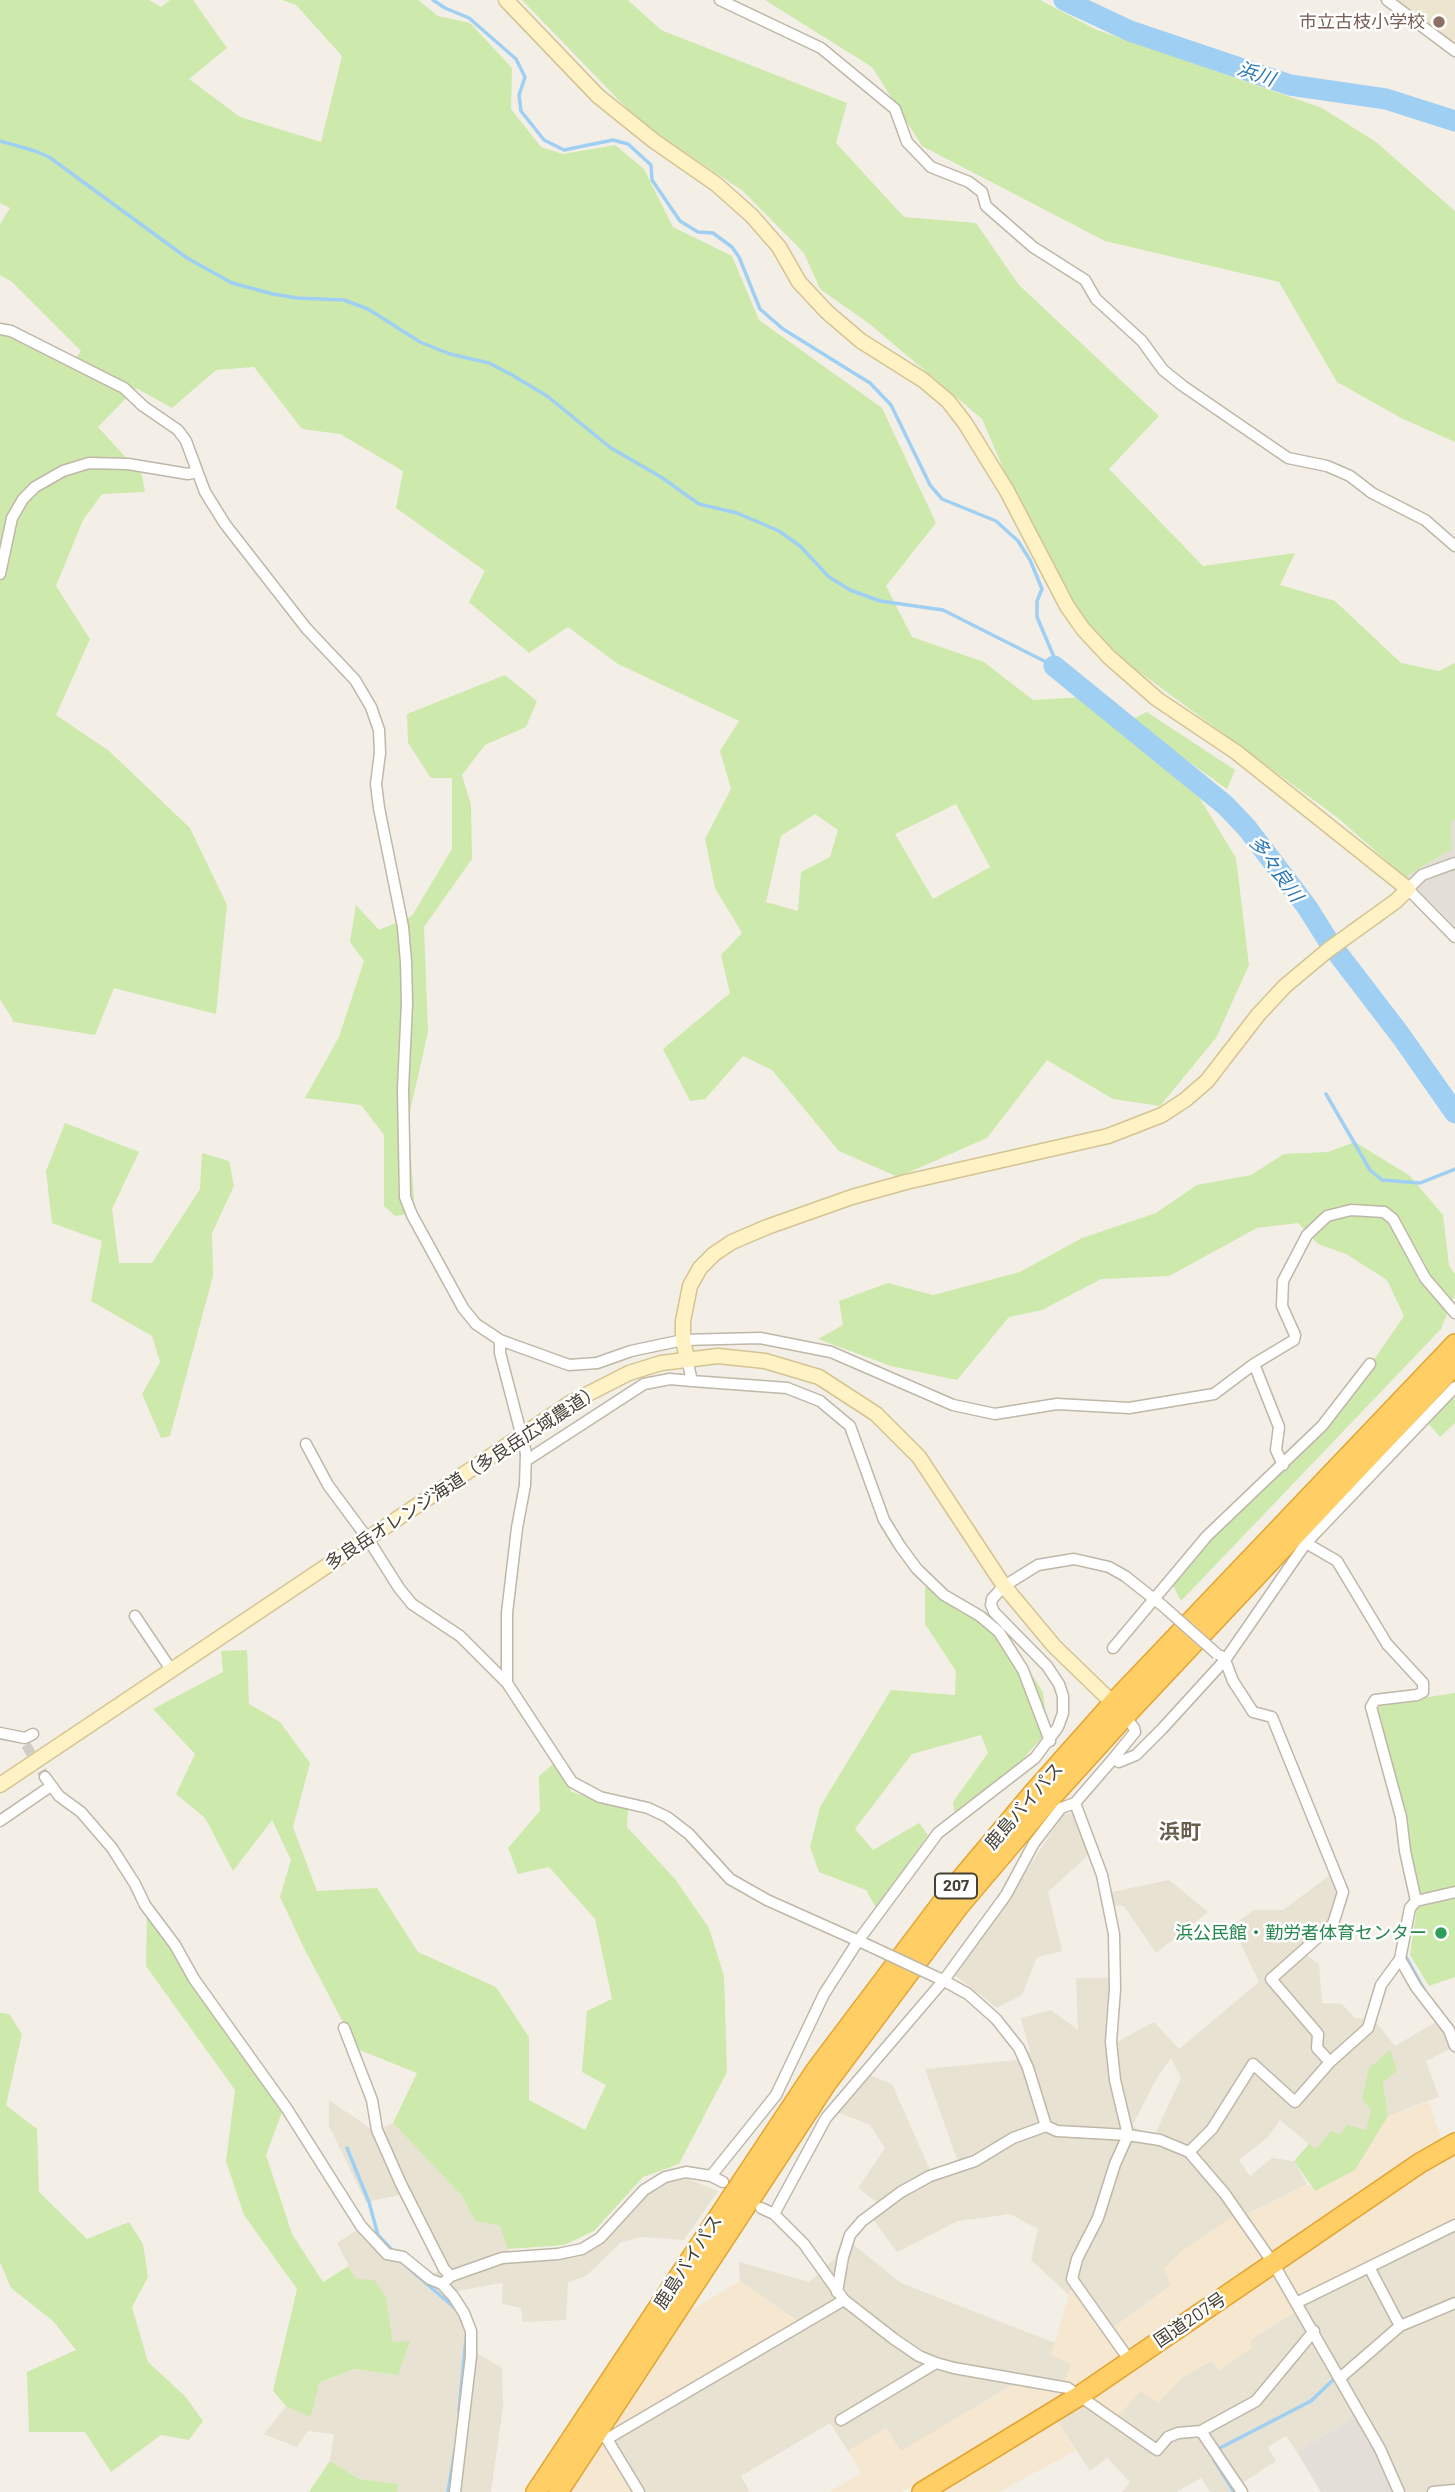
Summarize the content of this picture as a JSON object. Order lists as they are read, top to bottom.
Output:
{
  "streets": {
    "highway": ["鹿島バイパス", "207", "国道207号"],
    "street": ["多良岳オレンジ海道（多良岳広域農道）"]
  },
  "crossings": [
    ["多良岳オレンジ海道（多良岳広域農道）", "鹿島バイパス"]
  ],
  "districts": ["浜町"],
  "water": ["浜川", "多々良川"],
  "places": ["市立古枝小学校", "浜公民館・勤労者体育センター"]
}
